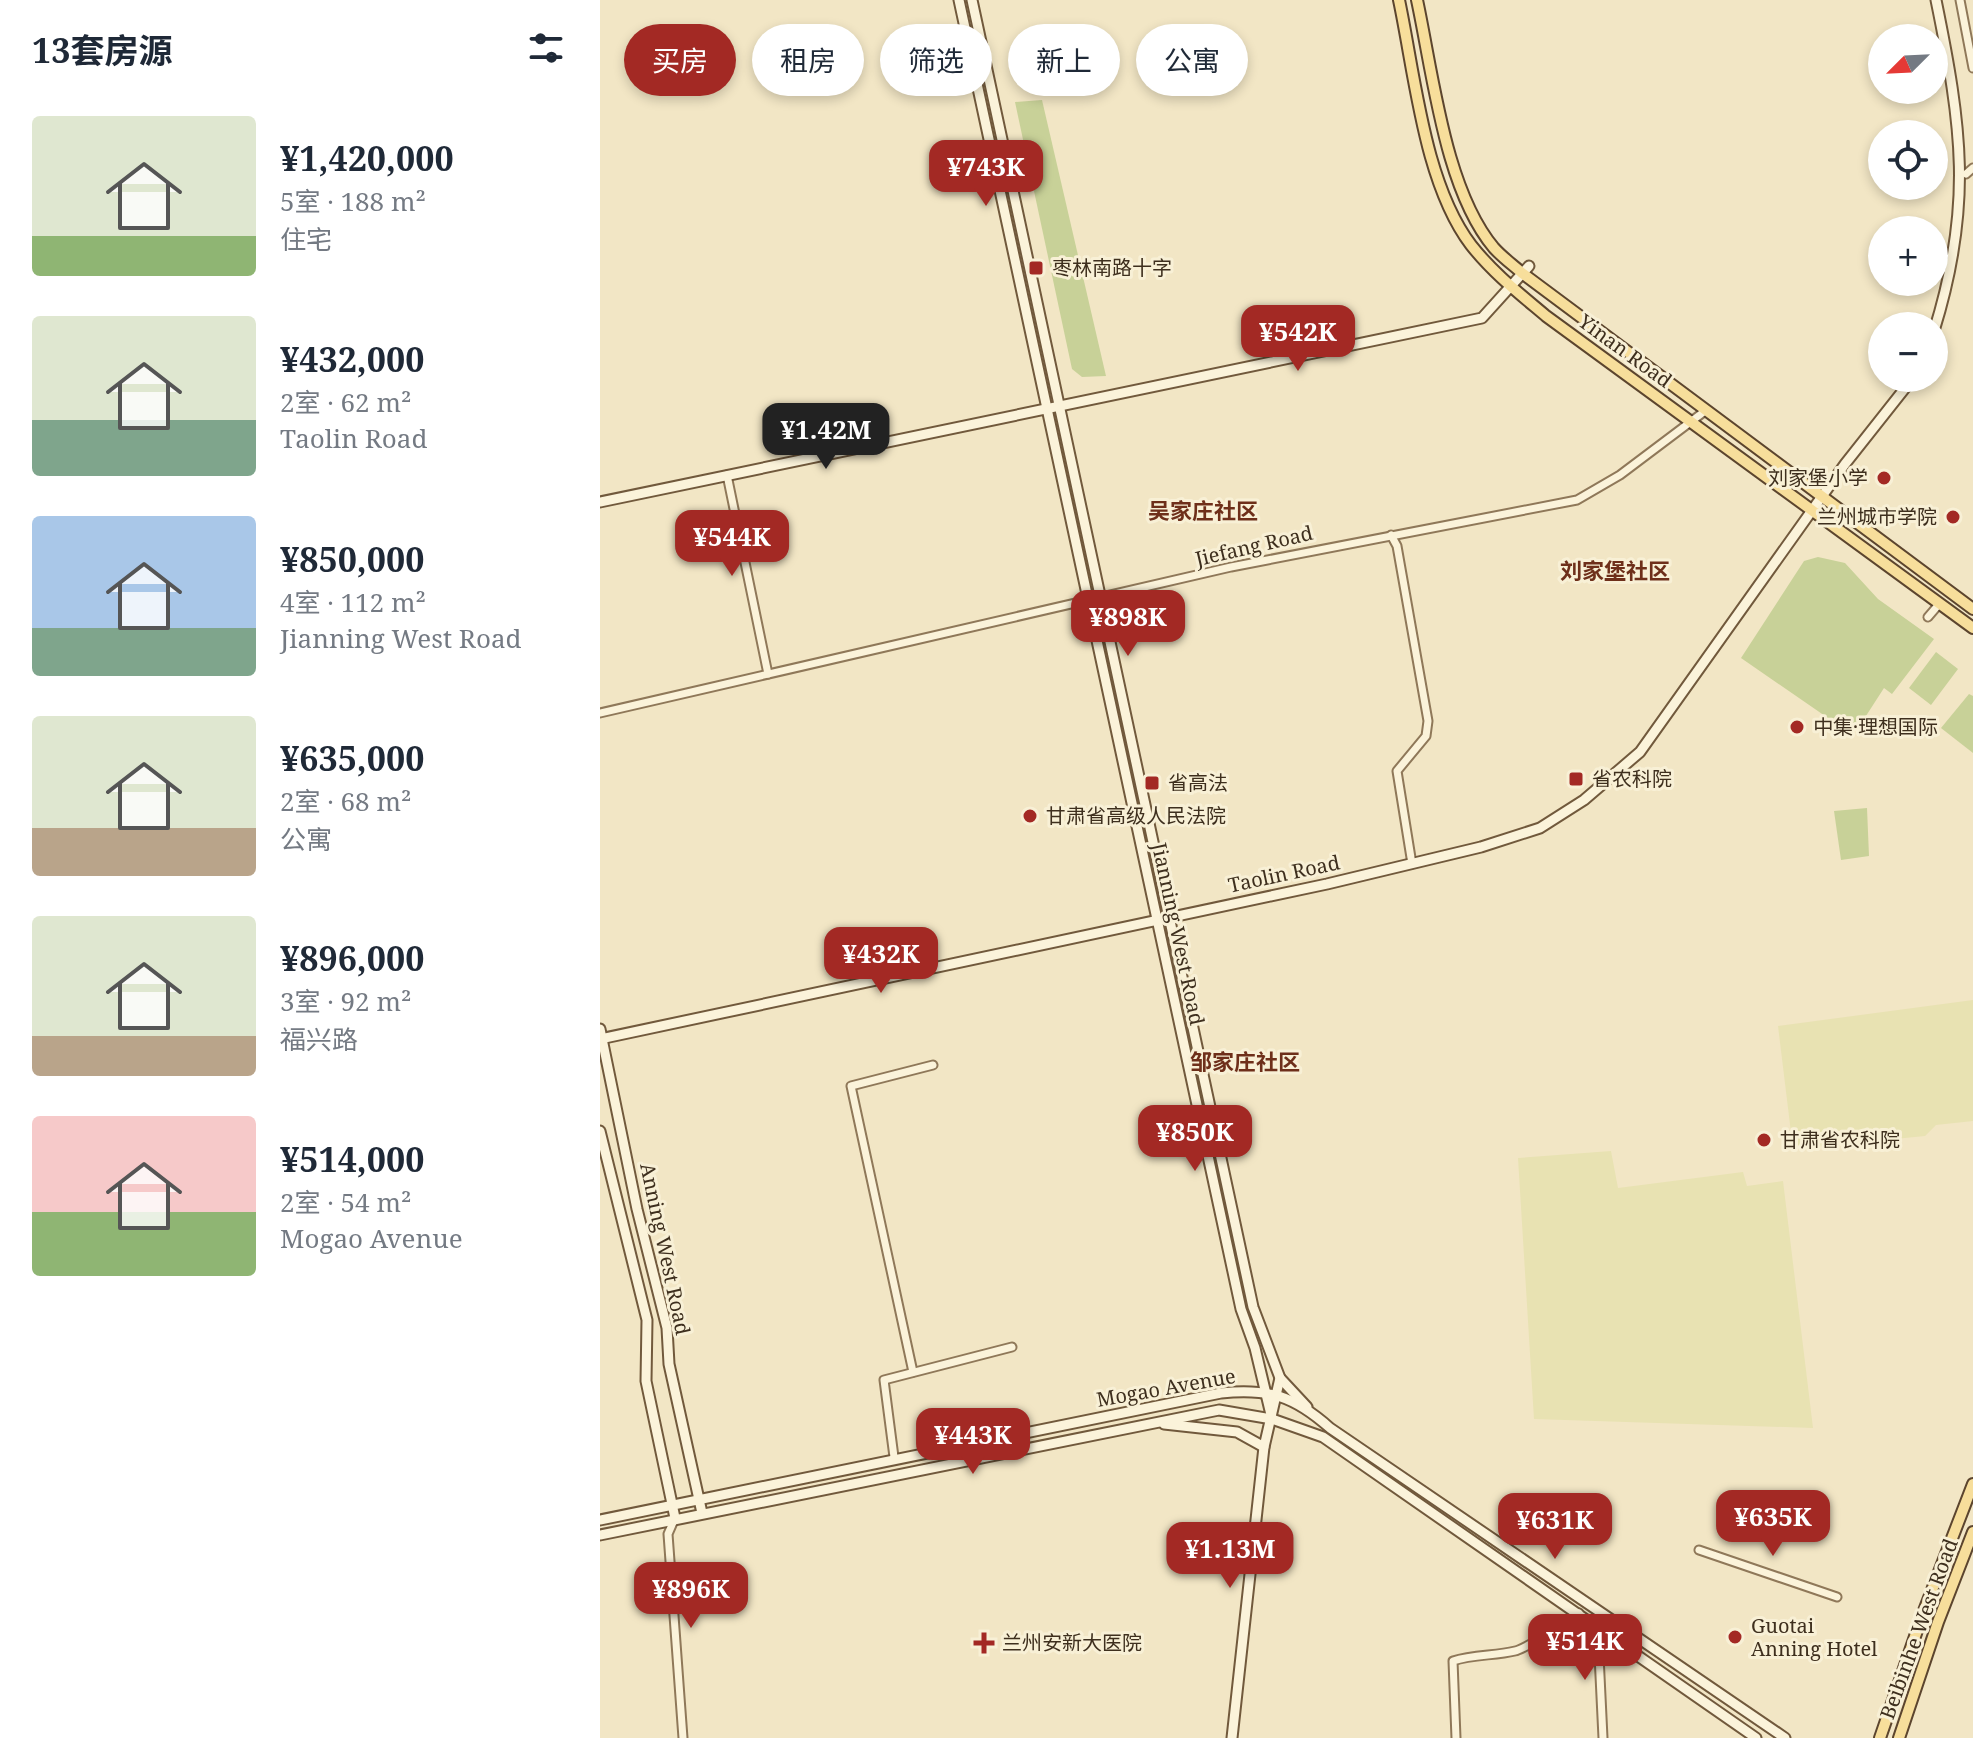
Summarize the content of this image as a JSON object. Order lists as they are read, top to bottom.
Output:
{
  "streets": {
    "main road": [
      "Yinan Road",
      "Taolin Road",
      "Jianning West Road",
      "Anning West Road",
      "Mogao Avenue",
      "Beibinhe West Road"
    ],
    "street": ["Jiefang Road"]
  },
  "crossings": [
    ["Yinan Road", "Jiefang Road"],
    ["Yinan Road", "Taolin Road"],
    ["Jiefang Road", "Jianning West Road"],
    ["Taolin Road", "Jianning West Road"],
    ["Taolin Road", "Anning West Road"],
    ["Jianning West Road", "Mogao Avenue"],
    ["Anning West Road", "Mogao Avenue"]
  ],
  "districts": ["吴家庄社区", "刘家堡社区", "邹家庄社区"],
  "places": {
    "transit": ["枣林南路十字", "省农科院", "省高法"],
    "other": [
      "刘家堡小学",
      "兰州城市学院",
      "中集·理想国际",
      "甘肃省高级人民法院",
      "甘肃省农科院",
      "Guotai Anning Hotel"
    ],
    "health": ["兰州安新大医院"]
  },
  "north": "bottom left",
  "page": {
    "heading": "13套房源",
    "map_buttons": ["+", "−"],
    "chip": [
      "买房",
      "租房",
      "筛选",
      "新上",
      "公寓"
    ],
    "list": [
      {
        "name": "¥1,420,000",
        "note": "5室 · 188 m² · 住宅"
      },
      {
        "name": "¥432,000",
        "note": "2室 · 62 m² · Taolin Road"
      },
      {
        "name": "¥850,000",
        "note": "4室 · 112 m² · Jianning West Road"
      },
      {
        "name": "¥635,000",
        "note": "2室 · 68 m² · 公寓"
      },
      {
        "name": "¥896,000",
        "note": "3室 · 92 m² · 福兴路"
      },
      {
        "name": "¥514,000",
        "note": "2室 · 54 m² · Mogao Avenue"
      }
    ],
    "price": [
      "¥743K",
      "¥542K",
      "¥1.42M",
      "¥544K",
      "¥898K",
      "¥432K",
      "¥850K",
      "¥443K",
      "¥635K",
      "¥631K",
      "¥1.13M",
      "¥896K",
      "¥514K"
    ]
  }
}
